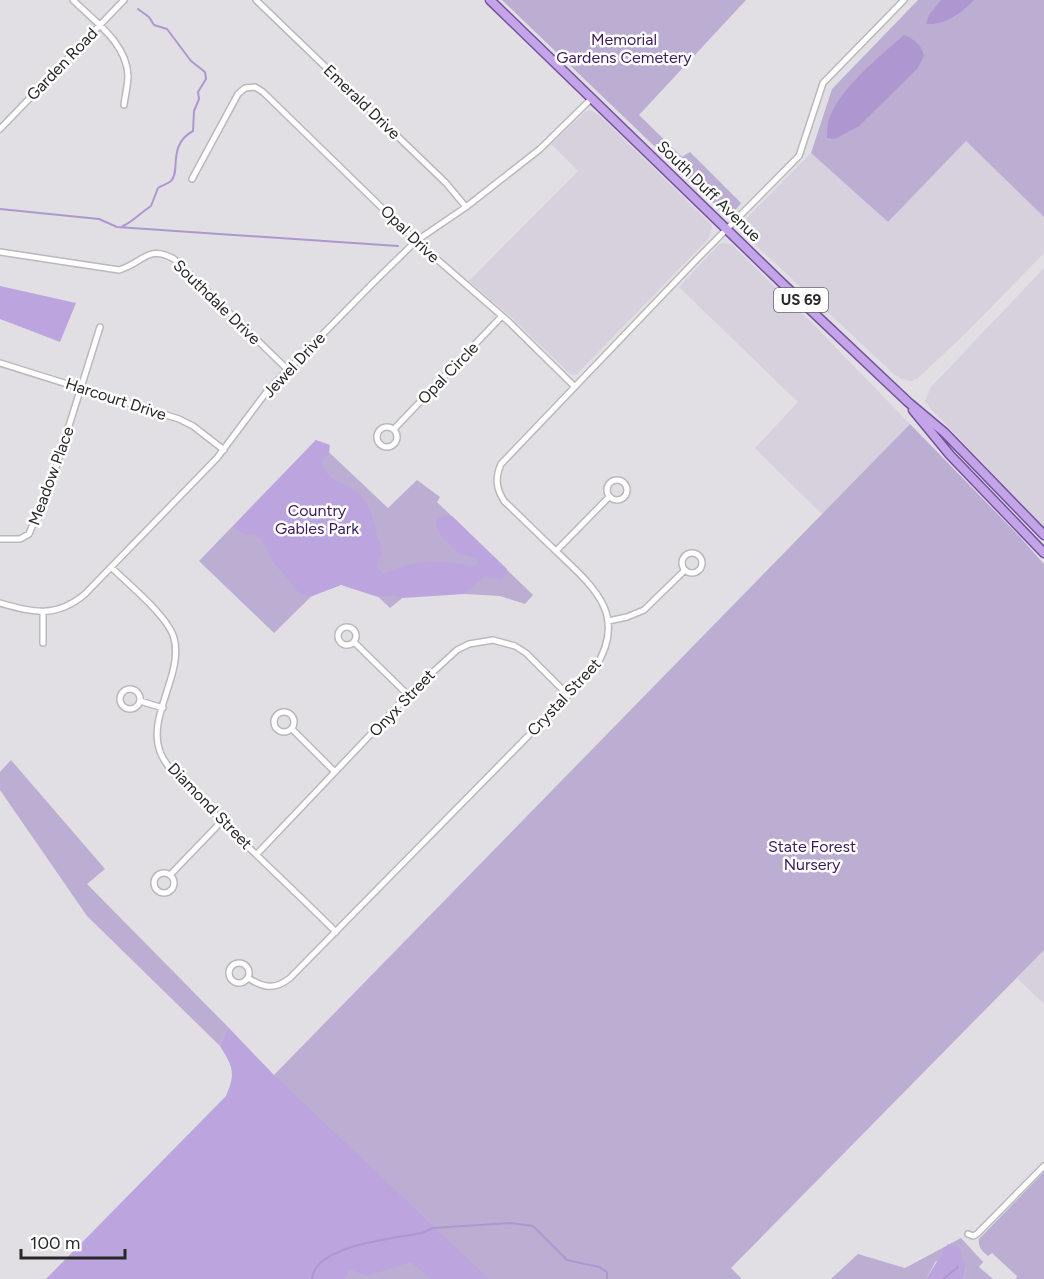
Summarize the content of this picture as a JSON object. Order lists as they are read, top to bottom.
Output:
{
  "streets": {
    "main road": ["South Duff Avenue", "US 69"],
    "street": [
      "Garden Road",
      "Emerald Drive",
      "Opal Drive",
      "Southdale Drive",
      "Jewel Drive",
      "Opal Circle",
      "Harcourt Drive",
      "Meadow Place",
      "Crystal Street",
      "Onyx Street",
      "Diamond Street"
    ]
  },
  "crossings": [
    ["Emerald Drive", "Jewel Drive"],
    ["South Duff Avenue", "Jewel Drive"],
    ["South Duff Avenue", "Crystal Street"],
    ["Opal Drive", "Jewel Drive"],
    ["Opal Drive", "Opal Circle"],
    ["Opal Drive", "Crystal Street"],
    ["Southdale Drive", "Jewel Drive"],
    ["Jewel Drive", "Harcourt Drive"],
    ["Jewel Drive", "Diamond Street"],
    ["Harcourt Drive", "Meadow Place"],
    ["Crystal Street", "Onyx Street"],
    ["Crystal Street", "Diamond Street"],
    ["Onyx Street", "Diamond Street"]
  ],
  "parks": ["Memorial Gardens Cemetery", "Country Gables Park", "State Forest Nursery"],
  "scale_bar": "100 m"
}
